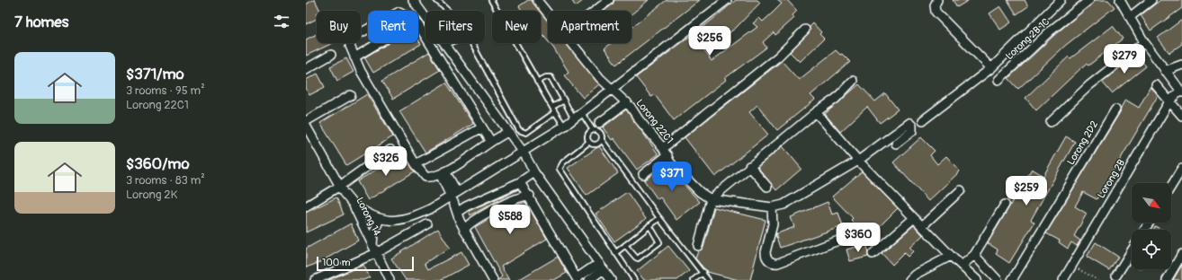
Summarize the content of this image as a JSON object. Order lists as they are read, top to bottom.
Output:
{
  "streets": {
    "street": [
      "Lorong 2B 1C",
      "Lorong 22C1",
      "Lorong 2D2",
      "Lorong 2B",
      "Lorong 14"
    ]
  },
  "scale_bar": "100 m",
  "north": "bottom right",
  "page": {
    "heading": "7 homes",
    "chip": [
      "Buy",
      "Rent",
      "Filters",
      "New",
      "Apartment"
    ],
    "price": [
      "$256",
      "$279",
      "$326",
      "$371",
      "$259",
      "$588",
      "$360"
    ],
    "list": [
      {
        "name": "$371/mo",
        "note": "3 rooms · 95 m² · Lorong 22C1"
      },
      {
        "name": "$360/mo",
        "note": "3 rooms · 83 m² · Lorong 2K"
      }
    ],
    "scale": "100 m"
  }
}
